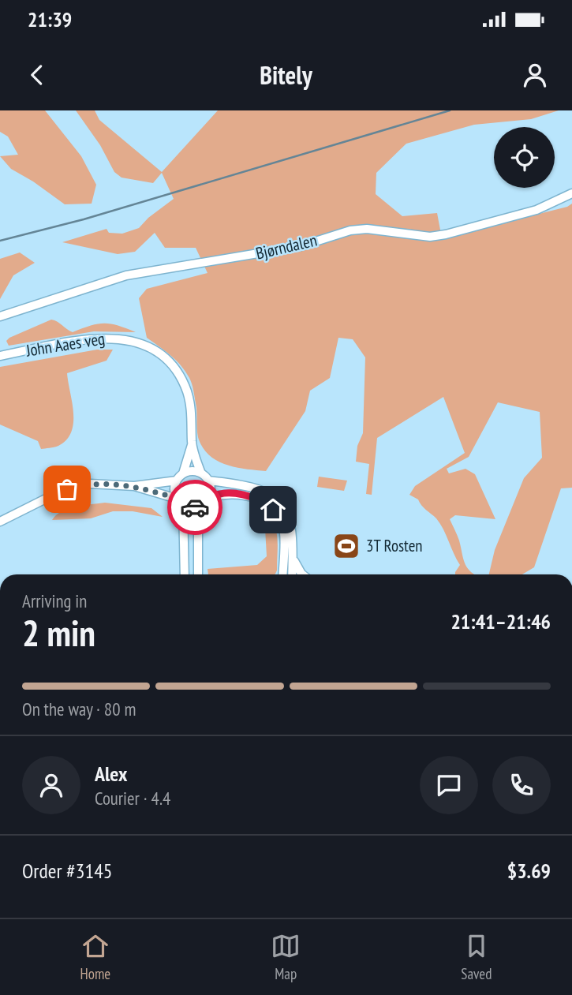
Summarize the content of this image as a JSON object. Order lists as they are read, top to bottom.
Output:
{
  "streets": {
    "main road": ["Bjørndalen", "John Aaes veg"]
  },
  "places": {
    "sports": ["3T Rosten"]
  },
  "page": {
    "status": "21:39",
    "header": "Bitely",
    "heading": ["2 min", "Arriving in", "21:41–21:46"],
    "panel": [
      "Alex",
      "Courier · 4.4",
      "Order #3145",
      "$3.69"
    ],
    "bar": "On the way · 80 m",
    "tabs": ["Home", "Map", "Saved"]
  }
}
